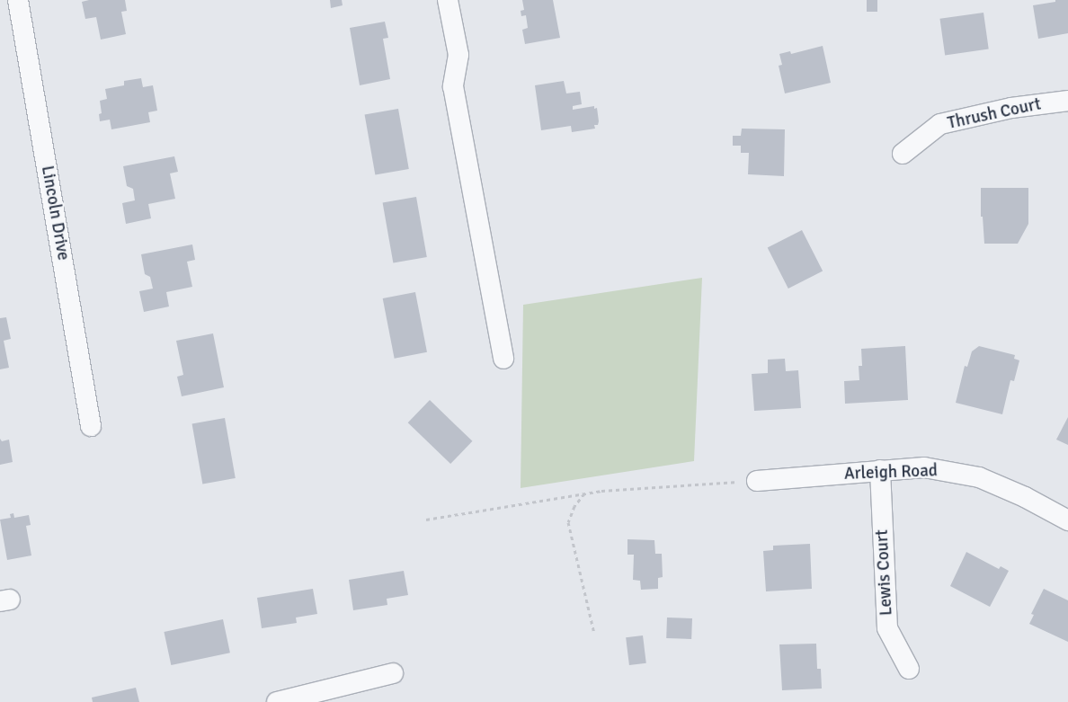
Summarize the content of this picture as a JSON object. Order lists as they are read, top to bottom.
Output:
{
  "streets": {
    "street": [
      "Thrush Court",
      "Lincoln Drive",
      "Arleigh Road",
      "Lewis Court"
    ]
  },
  "crossings": [
    ["Arleigh Road", "Lewis Court"]
  ]
}
